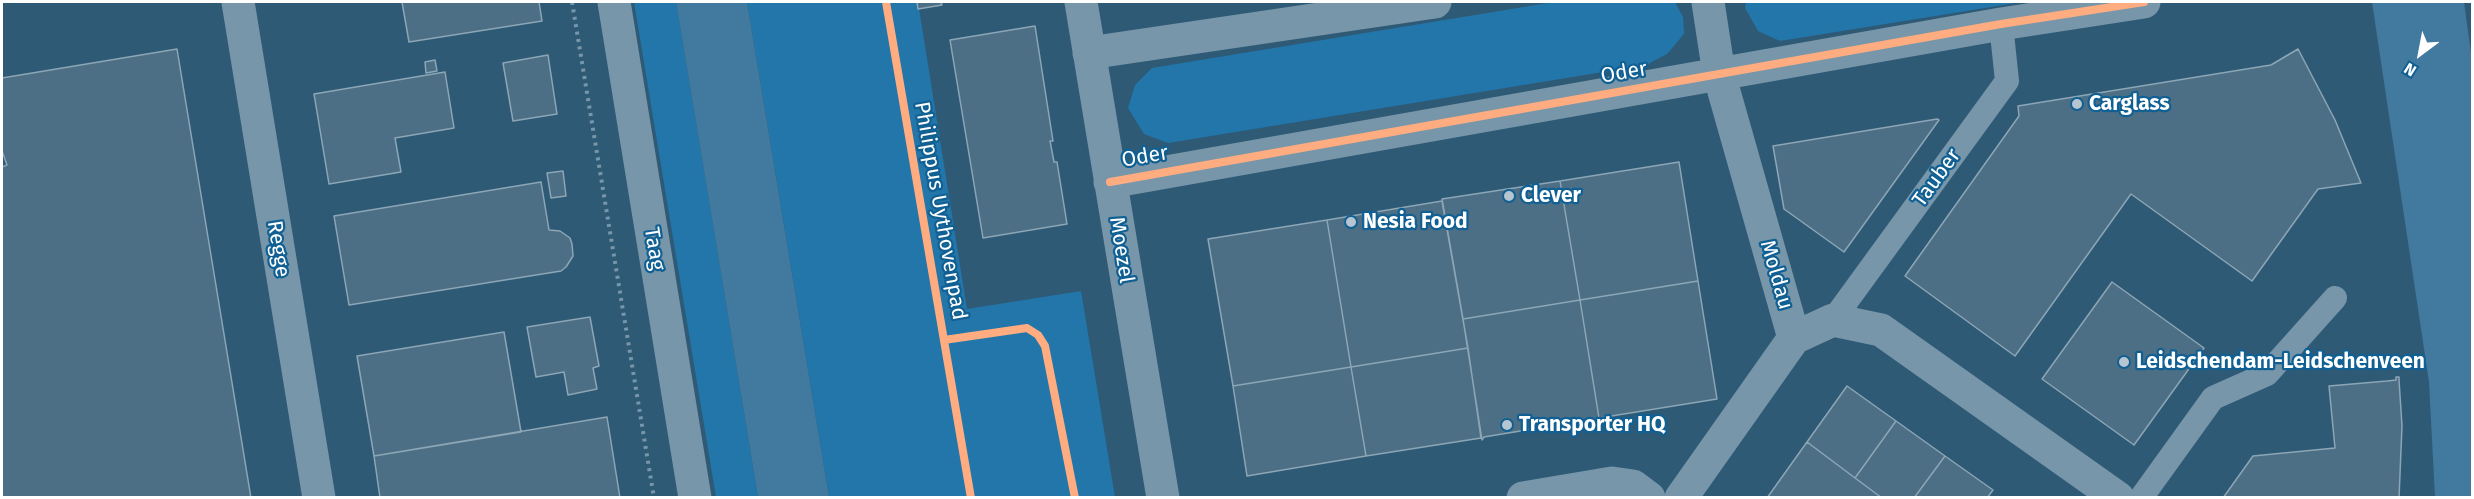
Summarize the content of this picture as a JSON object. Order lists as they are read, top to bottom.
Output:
{
  "streets": {
    "street": [
      "Oder",
      "Tauber",
      "Regge",
      "Taag",
      "Moezel",
      "Moldau"
    ],
    "cycle path": ["Philippus Uythovenpad"]
  },
  "crossings": [
    ["Oder", "Tauber"],
    ["Oder", "Moezel"],
    ["Oder", "Moldau"],
    ["Tauber", "Moldau"]
  ],
  "places": [
    "Carglass",
    "Clever",
    "Nesia Food",
    "Leidschendam-Leidschenveen",
    "Transporter HQ"
  ],
  "north": "bottom left"
}
